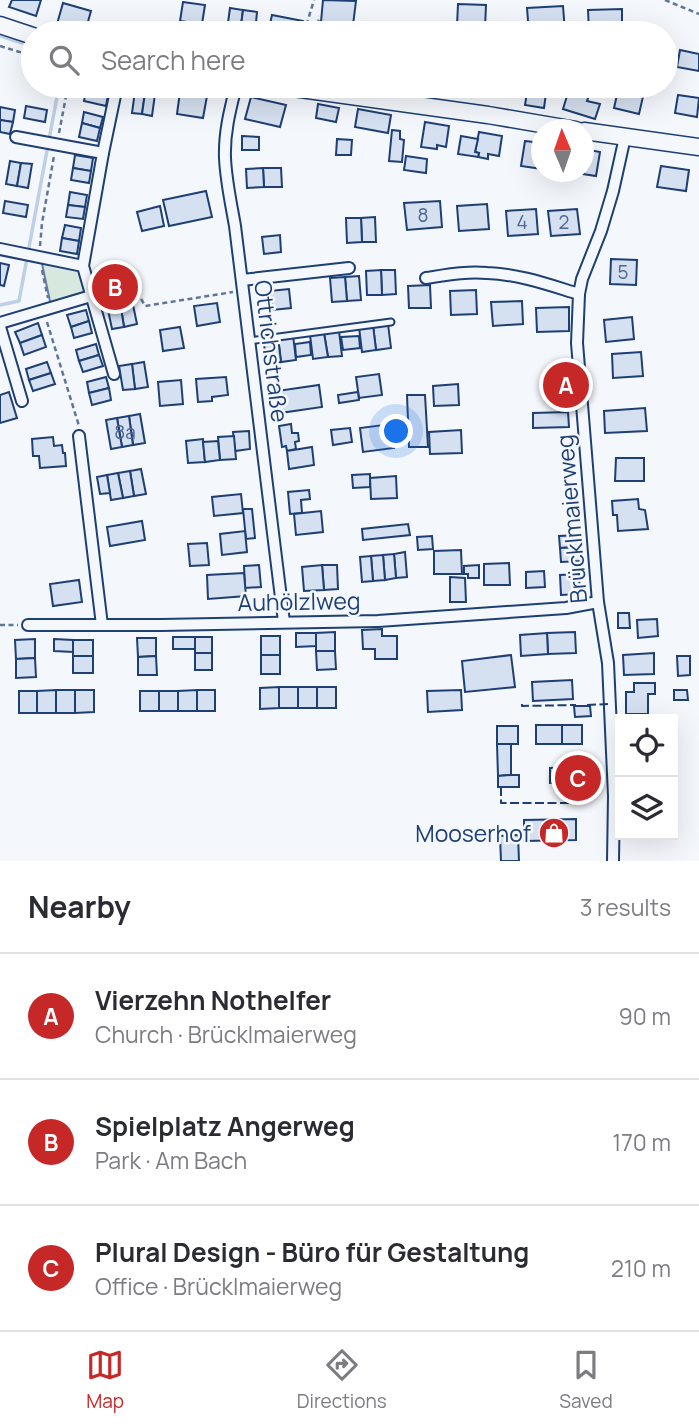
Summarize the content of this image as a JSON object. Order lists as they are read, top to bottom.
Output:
{
  "streets": {
    "street": ["Ottrichstraße", "Brücklmaierweg", "Auhölzlweg"]
  },
  "crossings": [
    ["Ottrichstraße", "Auhölzlweg"],
    ["Brücklmaierweg", "Auhölzlweg"]
  ],
  "places": {
    "shop": ["Mooserhof"]
  },
  "house_numbers": [
    "8",
    "4",
    "2",
    "5",
    "8a"
  ],
  "north": "top",
  "page": {
    "search": "Search here",
    "pins": ["B", "A", "C"],
    "heading": ["Nearby", "3 results"],
    "list": [
      {
        "mark": "A",
        "name": "Vierzehn Nothelfer",
        "note": "Church · Brücklmaierweg",
        "value": "90 m"
      },
      {
        "mark": "B",
        "name": "Spielplatz Angerweg",
        "note": "Park · Am Bach",
        "value": "170 m"
      },
      {
        "mark": "C",
        "name": "Plural Design - Büro für Gestaltung",
        "note": "Office · Brücklmaierweg",
        "value": "210 m"
      }
    ],
    "nav": ["Map", "Directions", "Saved"]
  }
}
